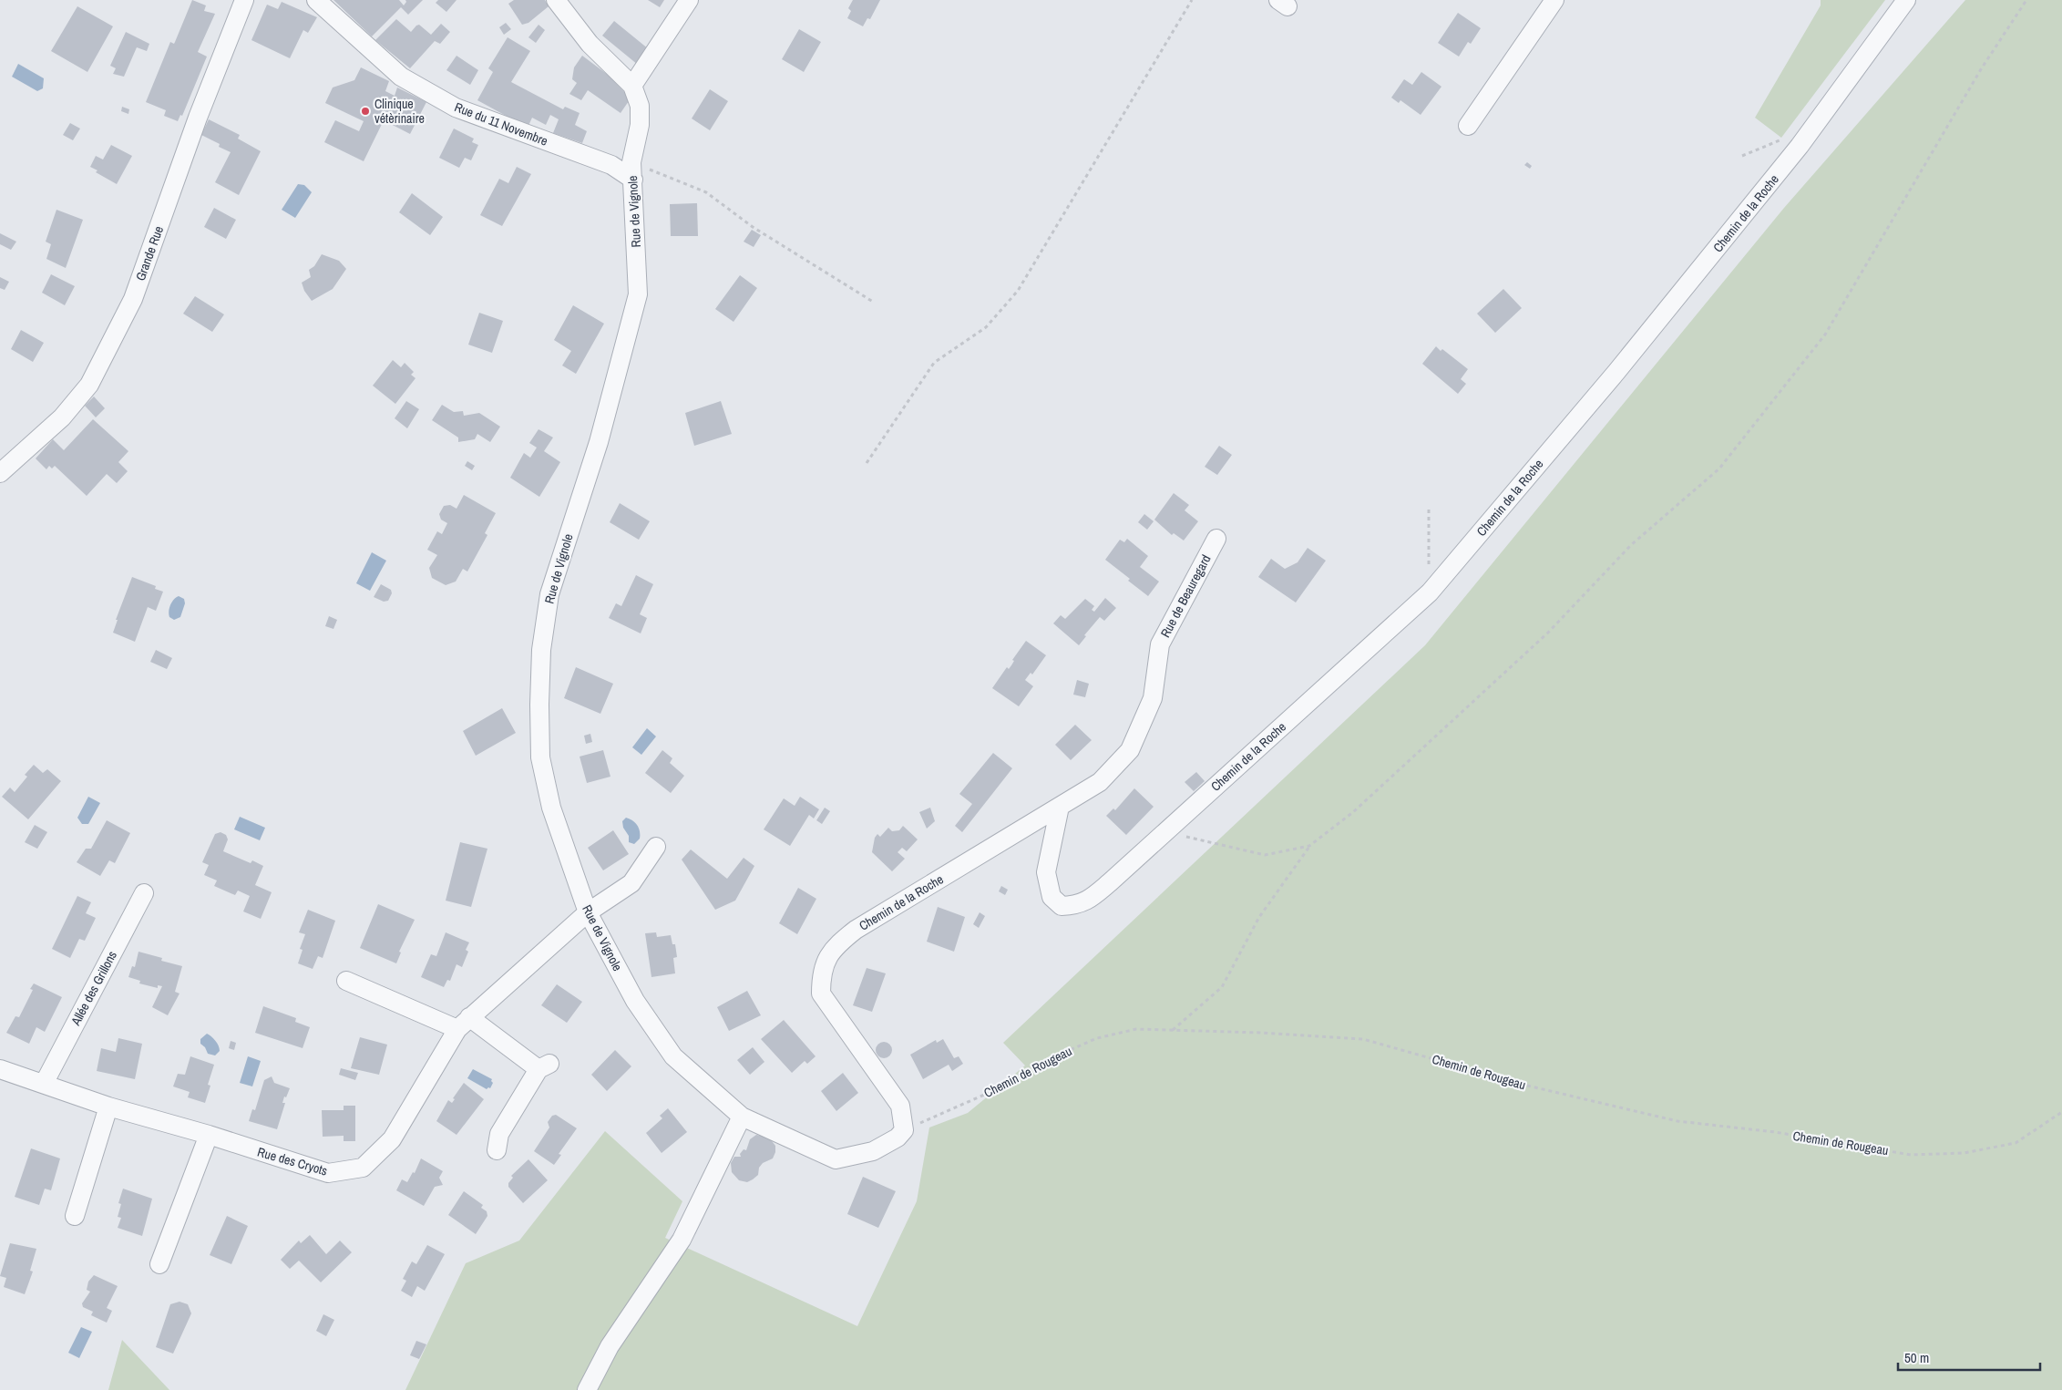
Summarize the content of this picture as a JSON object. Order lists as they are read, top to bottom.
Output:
{
  "streets": {
    "street": [
      "Rue du 11 Novembre",
      "Rue de Vignole",
      "Chemin de la Roche",
      "Grande Rue",
      "Rue de Beauregard",
      "Allée des Grillons",
      "Rue des Cryots"
    ],
    "path": ["Chemin de Rougeau"]
  },
  "crossings": [
    ["Rue du 11 Novembre", "Rue de Vignole"],
    ["Rue de Vignole", "Rue des Cryots"],
    ["Chemin de la Roche", "Rue de Beauregard"],
    ["Chemin de la Roche", "Chemin de Rougeau"],
    ["Allée des Grillons", "Rue des Cryots"]
  ],
  "places": ["Clinique vétèrinaire"],
  "scale_bar": "50 m"
}
